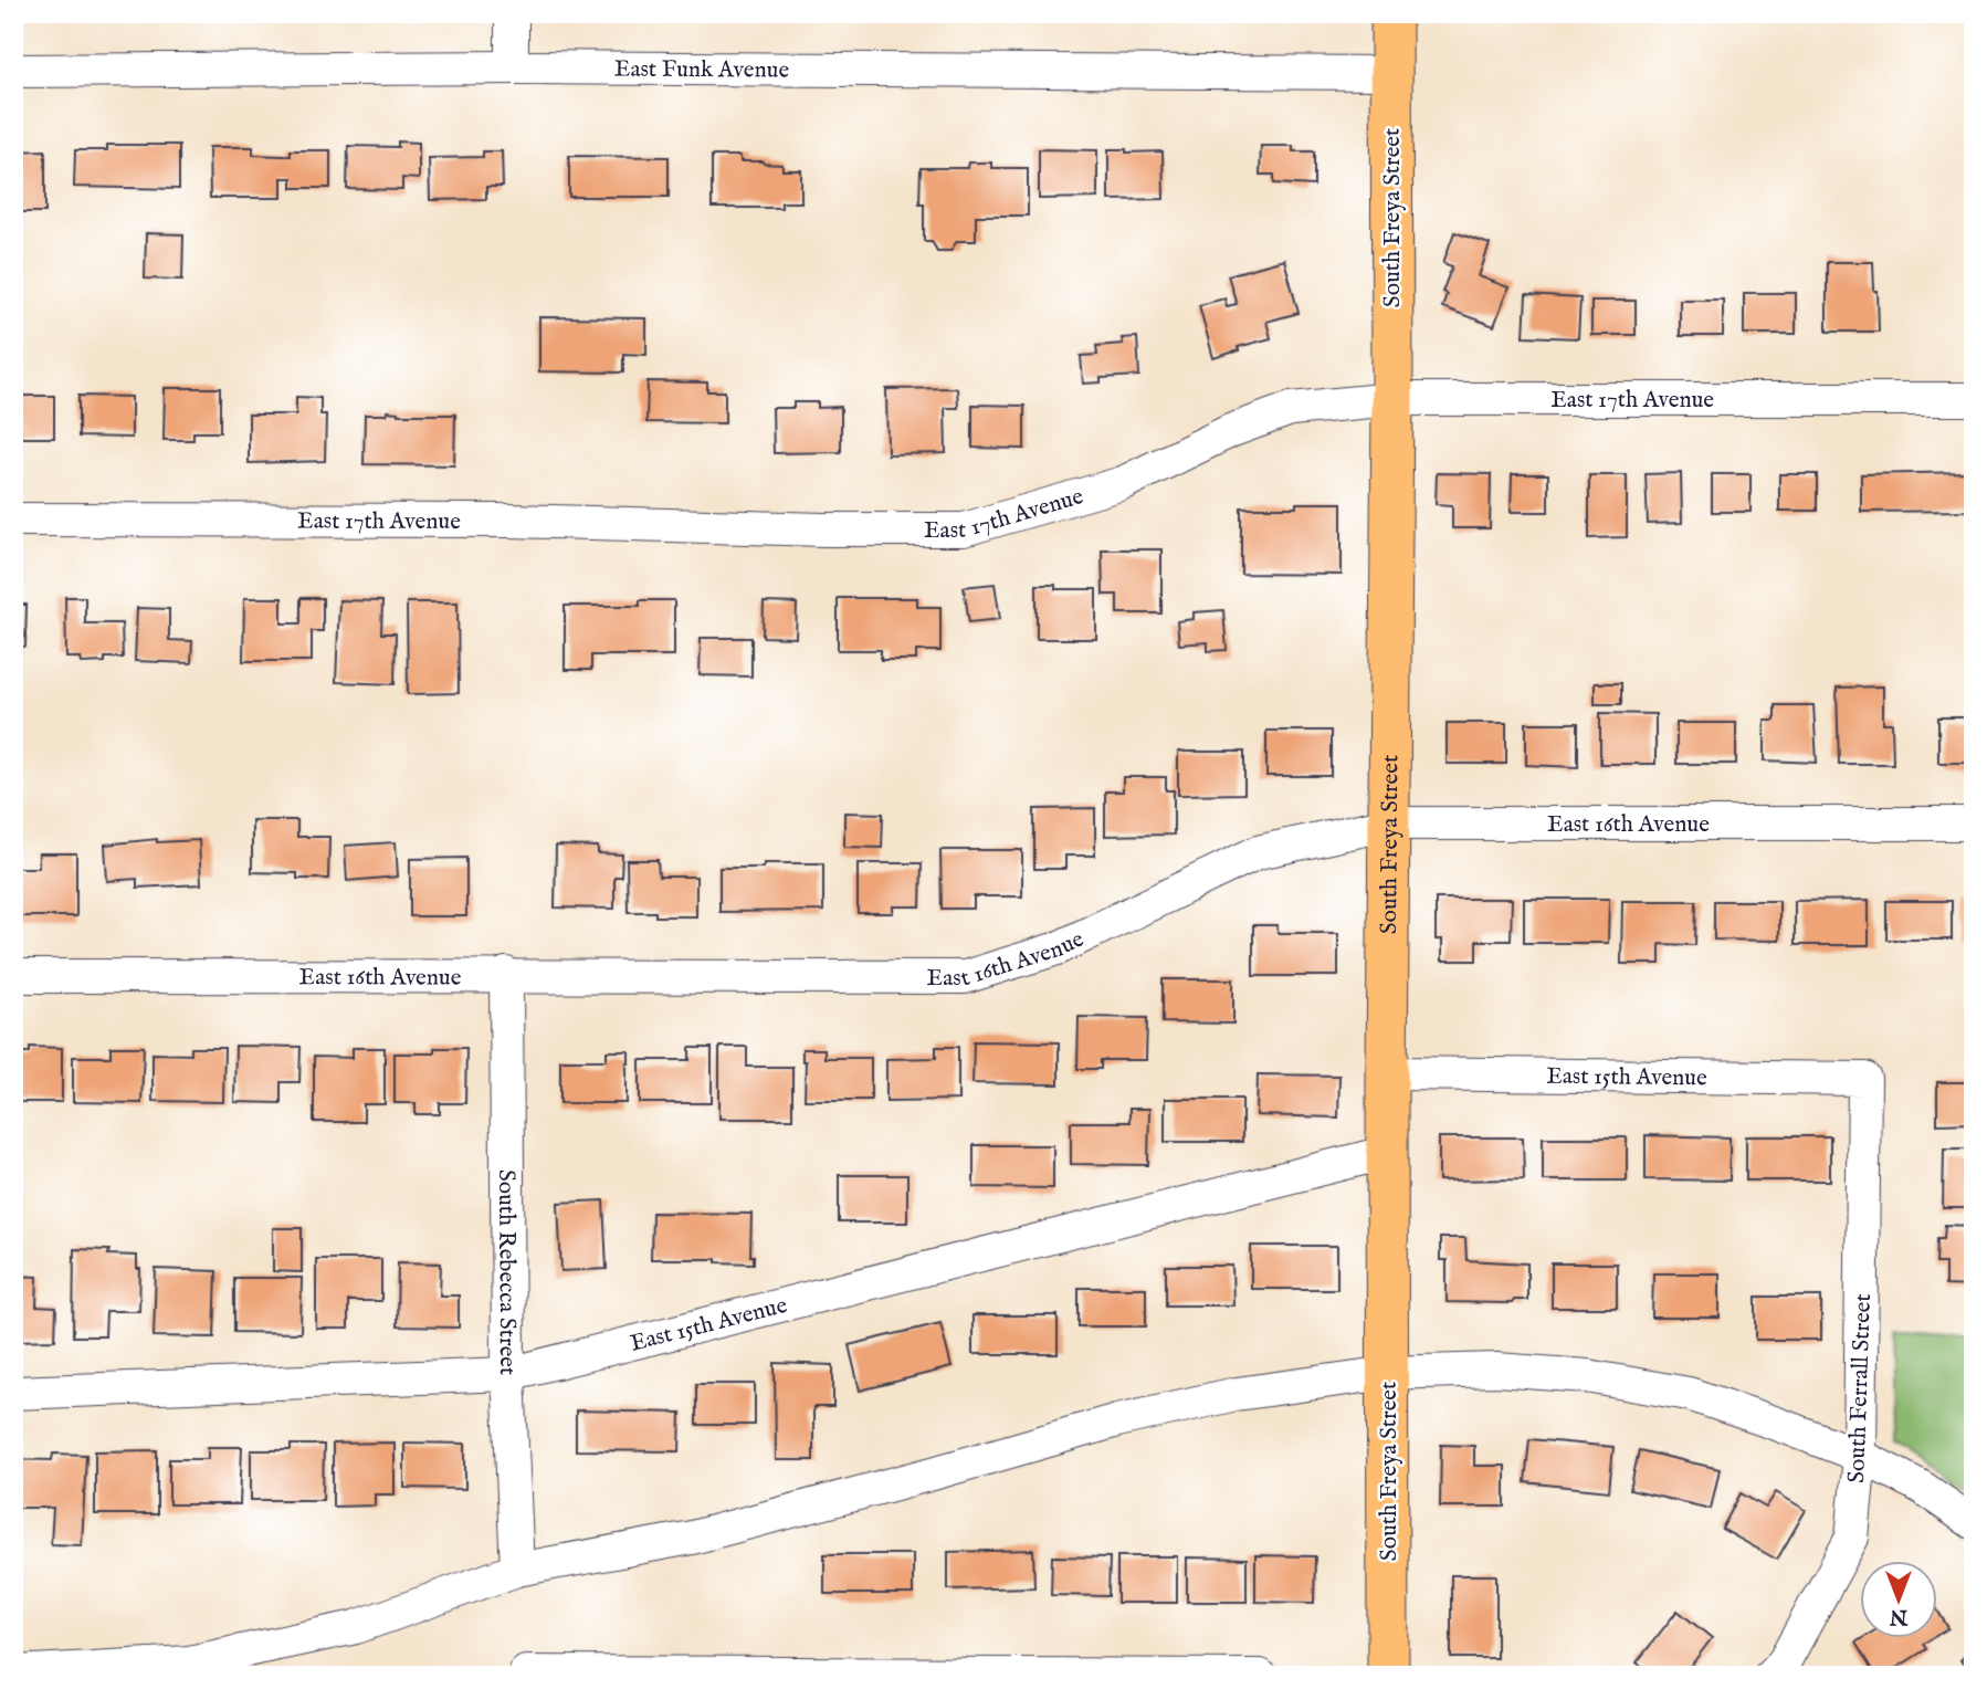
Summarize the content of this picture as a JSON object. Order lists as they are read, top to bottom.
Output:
{
  "streets": {
    "main road": ["South Freya Street"],
    "street": [
      "East Funk Avenue",
      "East 17th Avenue",
      "East 16th Avenue",
      "East 15th Avenue",
      "South Rebecca Street",
      "South Ferrall Street"
    ]
  },
  "crossings": [
    ["East Funk Avenue", "South Freya Street"],
    ["South Freya Street", "East 17th Avenue"],
    ["South Freya Street", "East 16th Avenue"],
    ["South Freya Street", "East 15th Avenue"],
    ["East 16th Avenue", "South Rebecca Street"],
    ["East 15th Avenue", "South Rebecca Street"],
    ["East 15th Avenue", "South Ferrall Street"]
  ],
  "north": "bottom"
}
